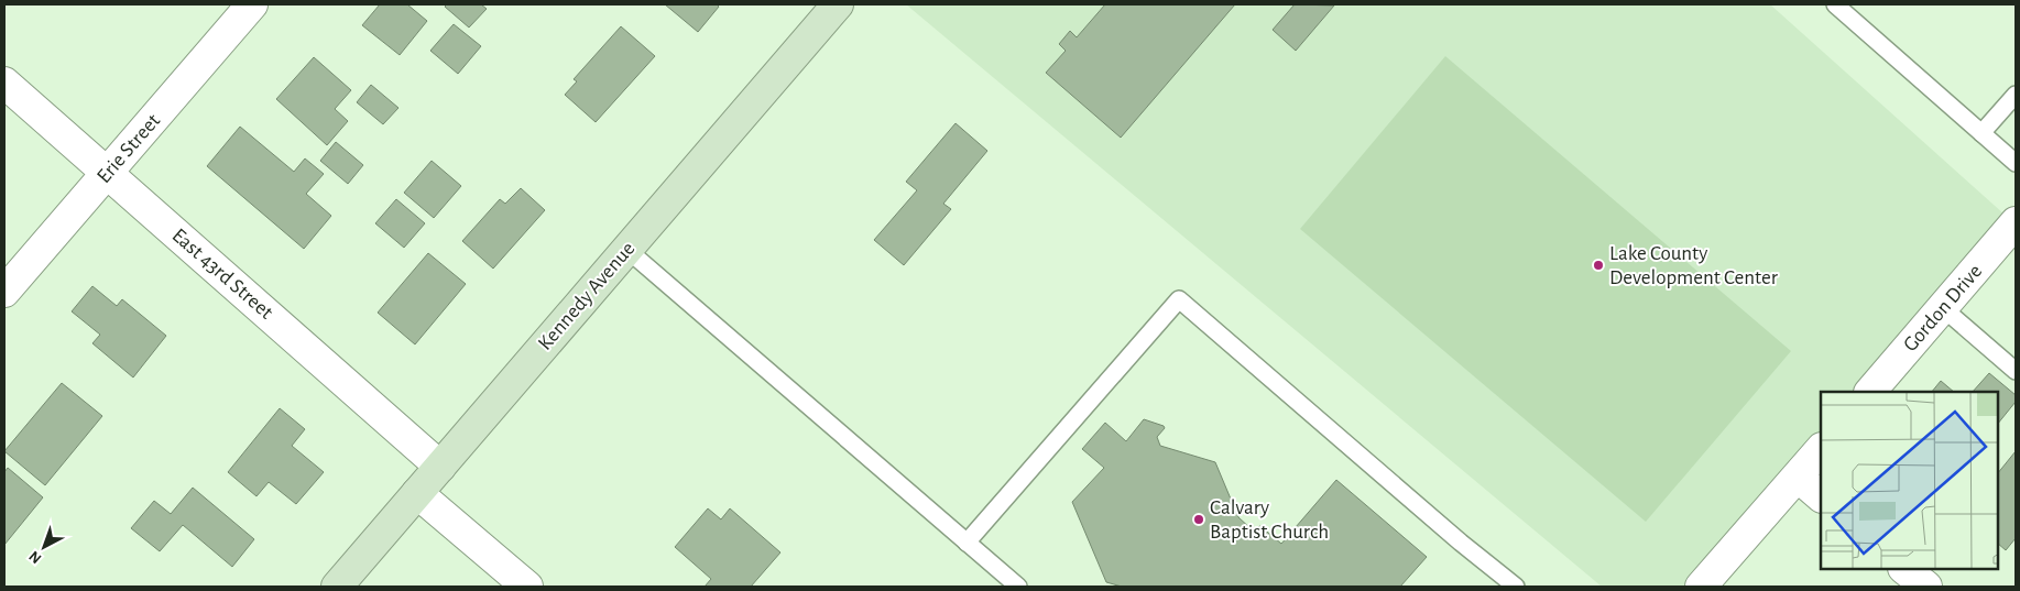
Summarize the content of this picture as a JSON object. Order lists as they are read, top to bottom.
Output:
{
  "streets": {
    "street": [
      "Erie Street",
      "East 43rd Street",
      "Kennedy Avenue",
      "Gordon Drive"
    ]
  },
  "crossings": [
    ["Erie Street", "East 43rd Street"],
    ["East 43rd Street", "Kennedy Avenue"]
  ],
  "places": ["Lake County Development Center", "Calvary Baptist Church"],
  "north": "bottom left"
}
